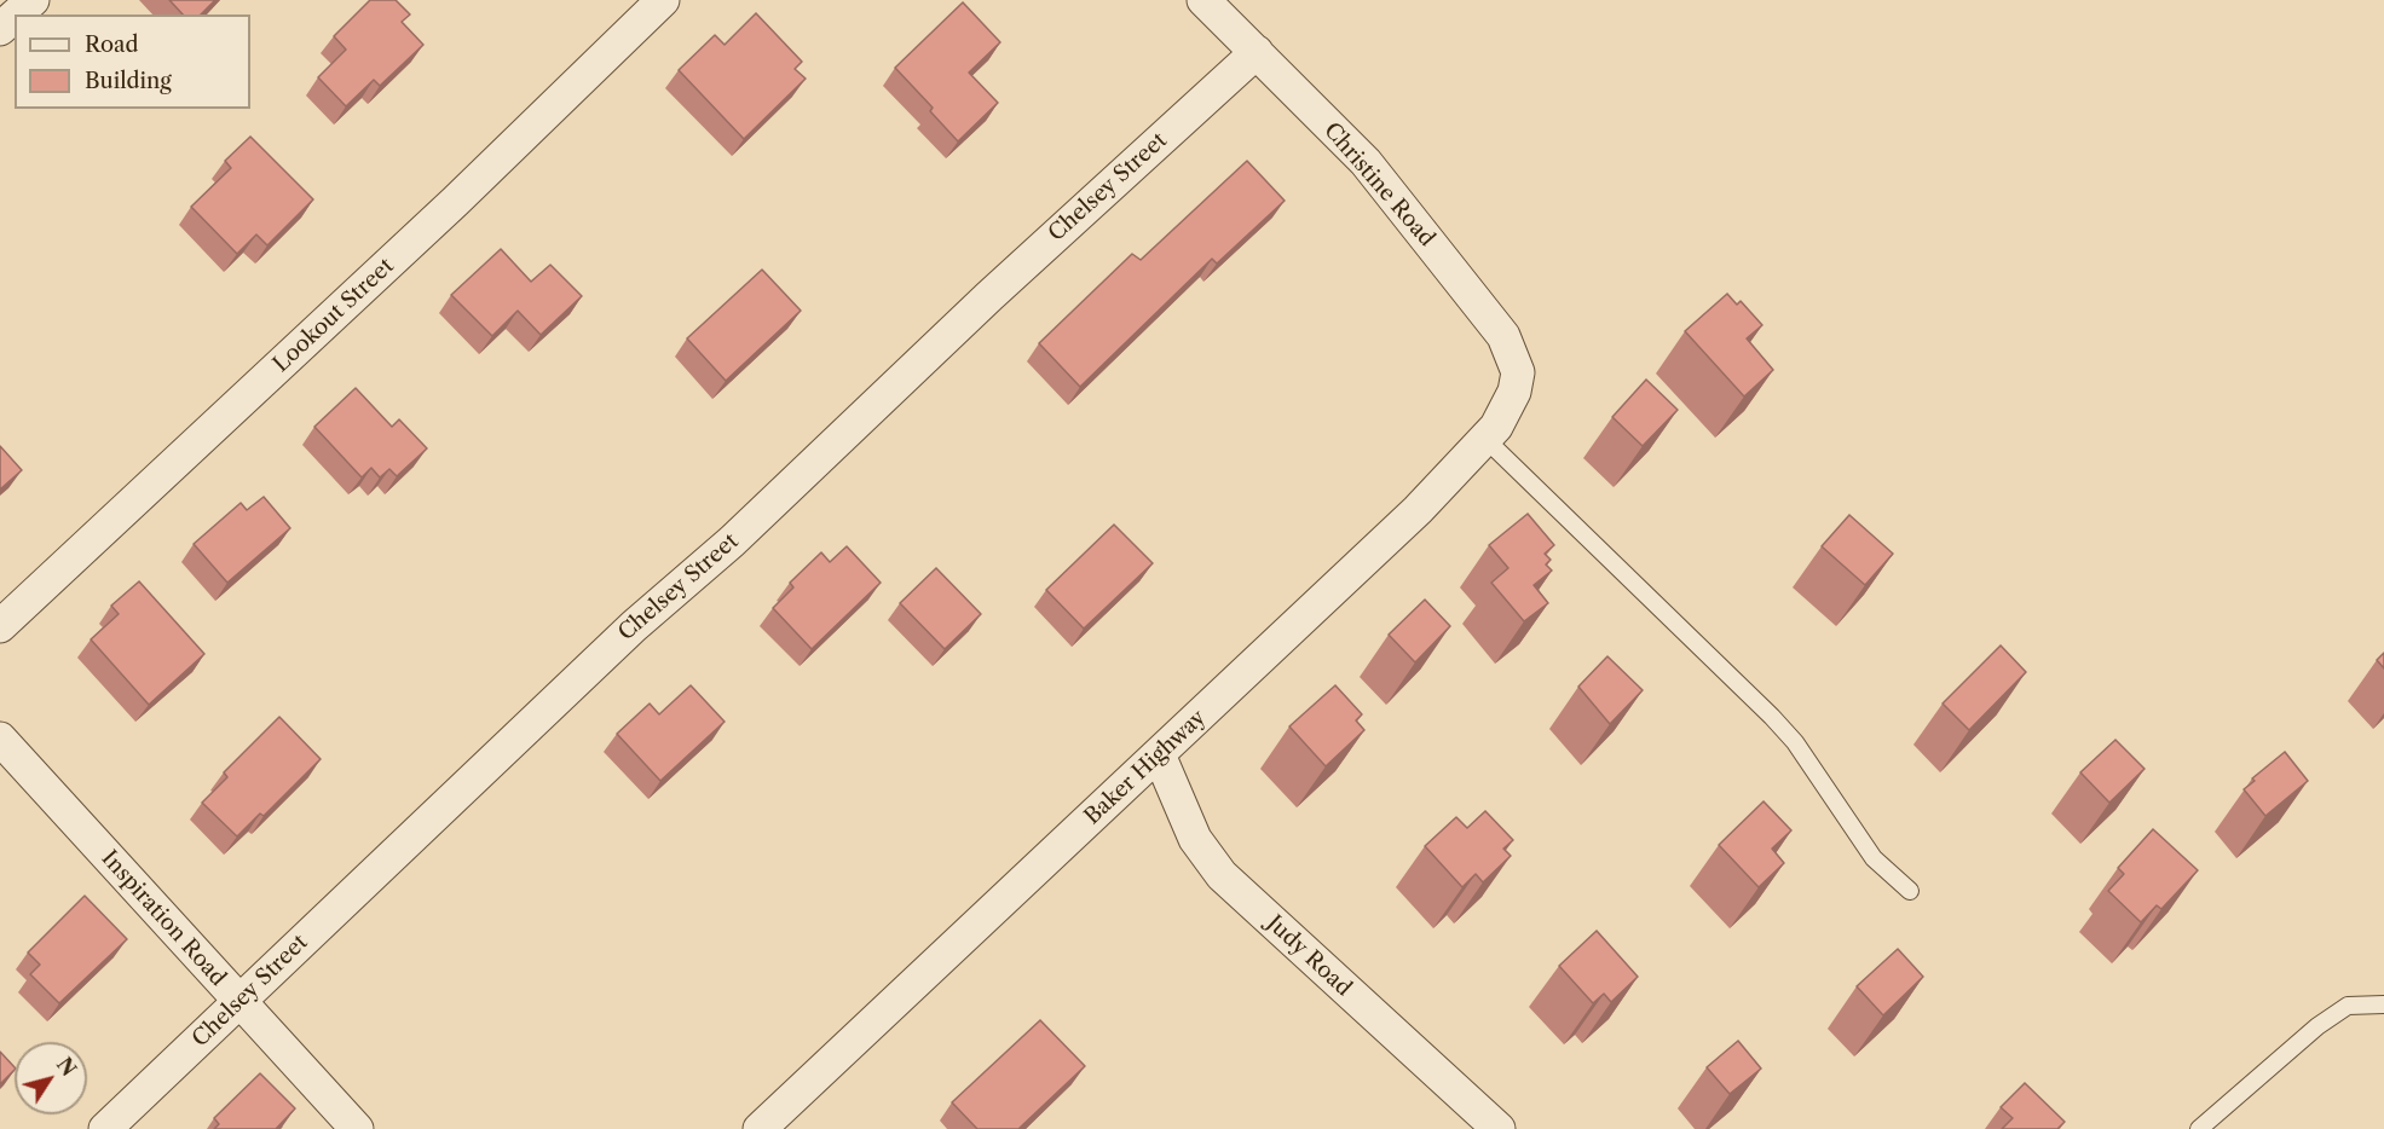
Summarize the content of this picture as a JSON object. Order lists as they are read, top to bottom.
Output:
{
  "streets": {
    "street": [
      "Christine Road",
      "Chelsey Street",
      "Lookout Street",
      "Baker Highway",
      "Inspiration Road",
      "Judy Road"
    ]
  },
  "crossings": [
    ["Christine Road", "Chelsey Street"],
    ["Christine Road", "Baker Highway"],
    ["Chelsey Street", "Inspiration Road"],
    ["Baker Highway", "Judy Road"]
  ],
  "legend": ["Road", "Building"],
  "north": "top right"
}
